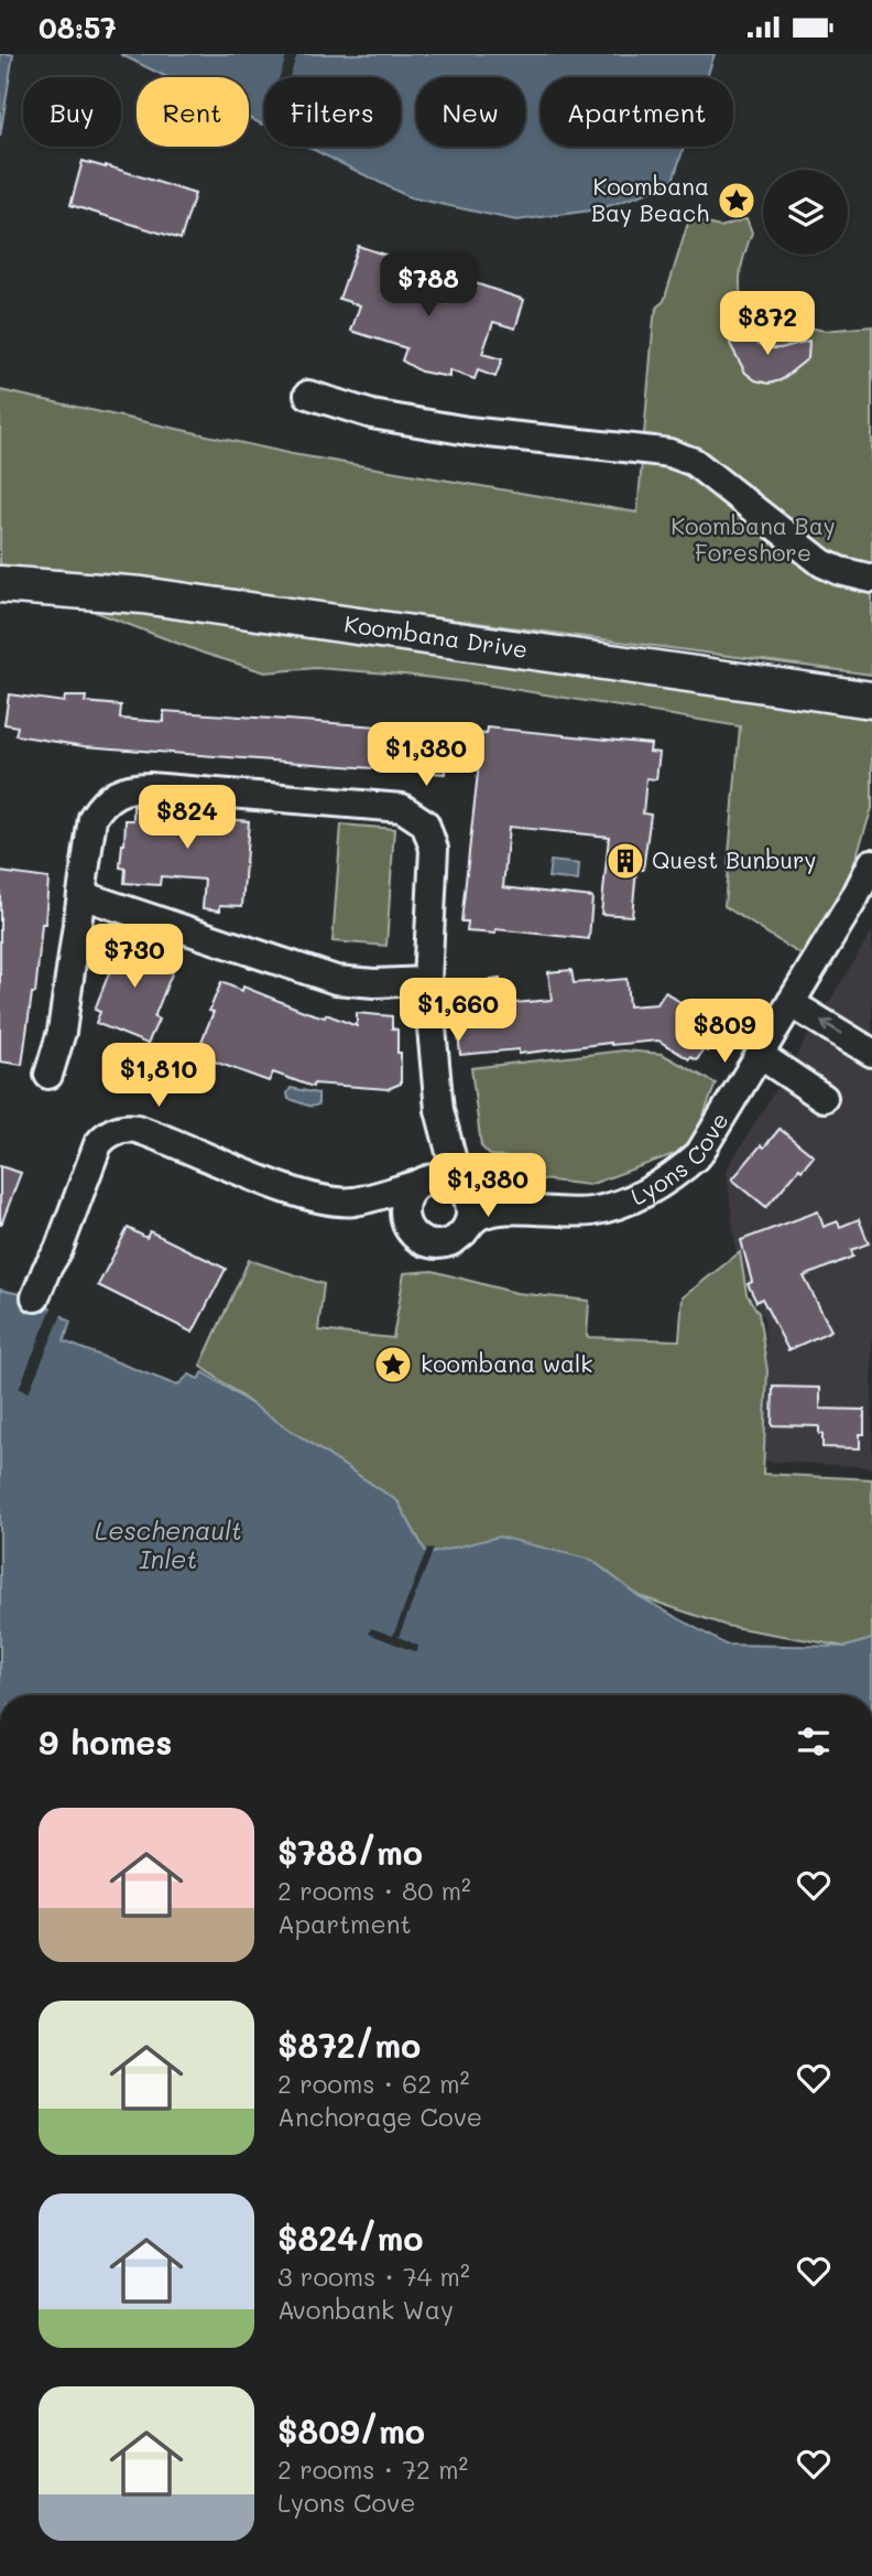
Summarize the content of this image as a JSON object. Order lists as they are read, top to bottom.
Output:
{
  "streets": {
    "main road": ["Koombana Drive"],
    "street": ["Lyons Cove"]
  },
  "water": ["Leschenault Inlet"],
  "parks": ["Koombana Bay Foreshore"],
  "places": {
    "place": ["Koombana Bay Beach", "koombana walk"],
    "building": ["Quest Bunbury"]
  },
  "page": {
    "status": "08:57",
    "chip": [
      "Buy",
      "Rent",
      "Filters",
      "New",
      "Apartment"
    ],
    "price": [
      "$788",
      "$872",
      "$1,380",
      "$824",
      "$730",
      "$1,660",
      "$809",
      "$1,810",
      "$1,380"
    ],
    "heading": "9 homes",
    "list": [
      {
        "name": "$788/mo",
        "note": "2 rooms · 80 m² · Apartment"
      },
      {
        "name": "$872/mo",
        "note": "2 rooms · 62 m² · Anchorage Cove"
      },
      {
        "name": "$824/mo",
        "note": "3 rooms · 74 m² · Avonbank Way"
      },
      {
        "name": "$809/mo",
        "note": "2 rooms · 72 m² · Lyons Cove"
      }
    ]
  }
}
